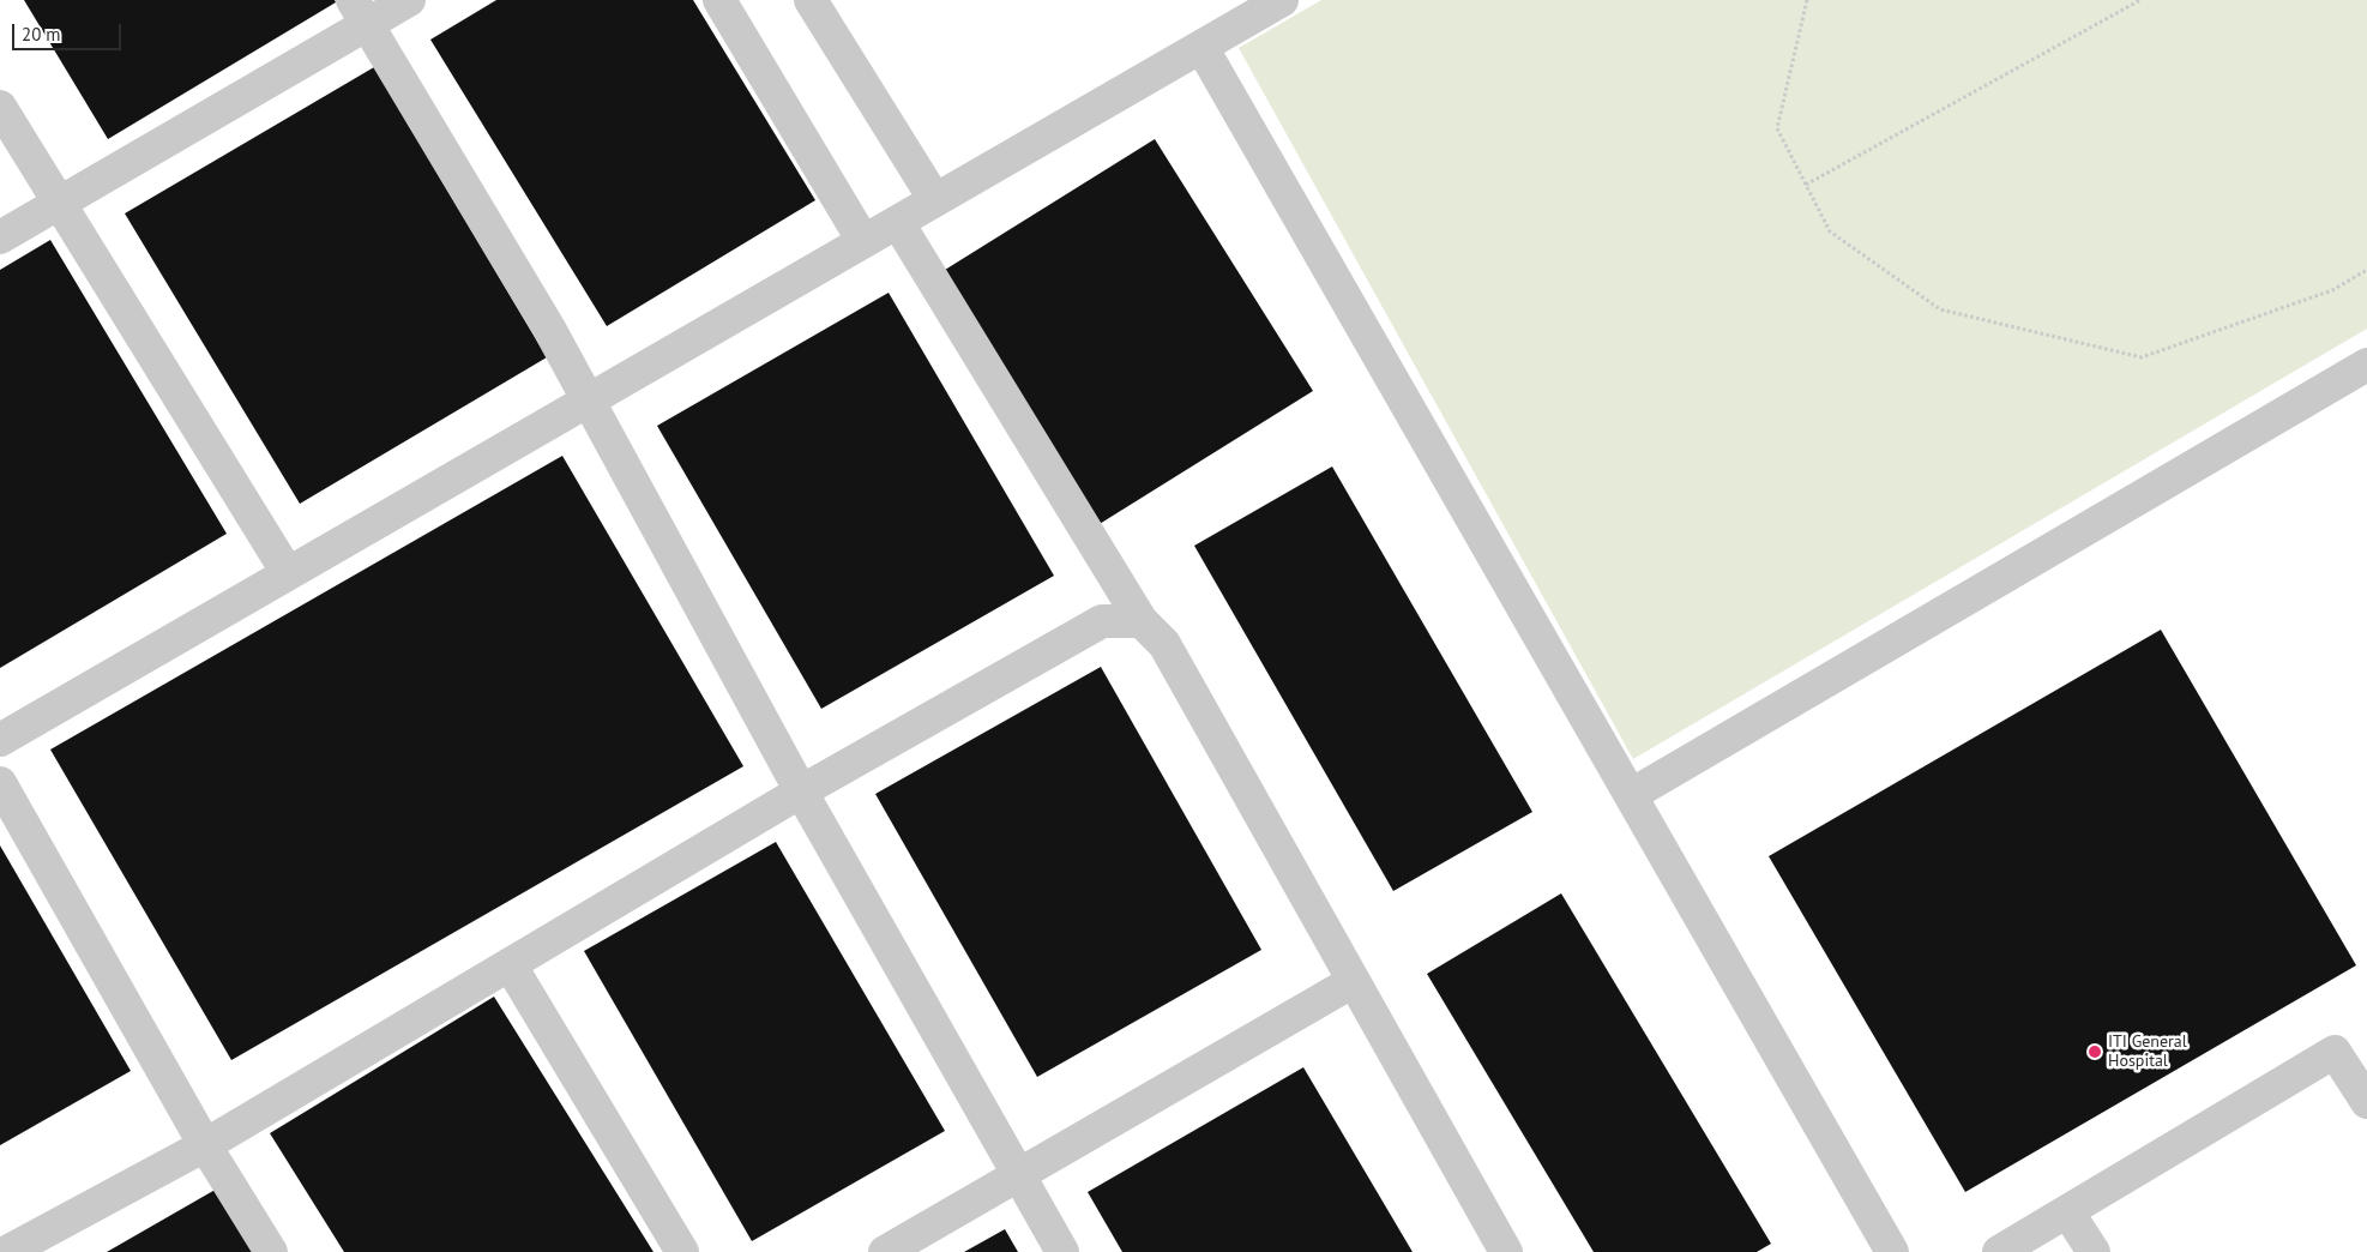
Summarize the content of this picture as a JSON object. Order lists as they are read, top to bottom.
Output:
{
  "places": ["ITI General Hospital"],
  "scale_bar": "20 m"
}
